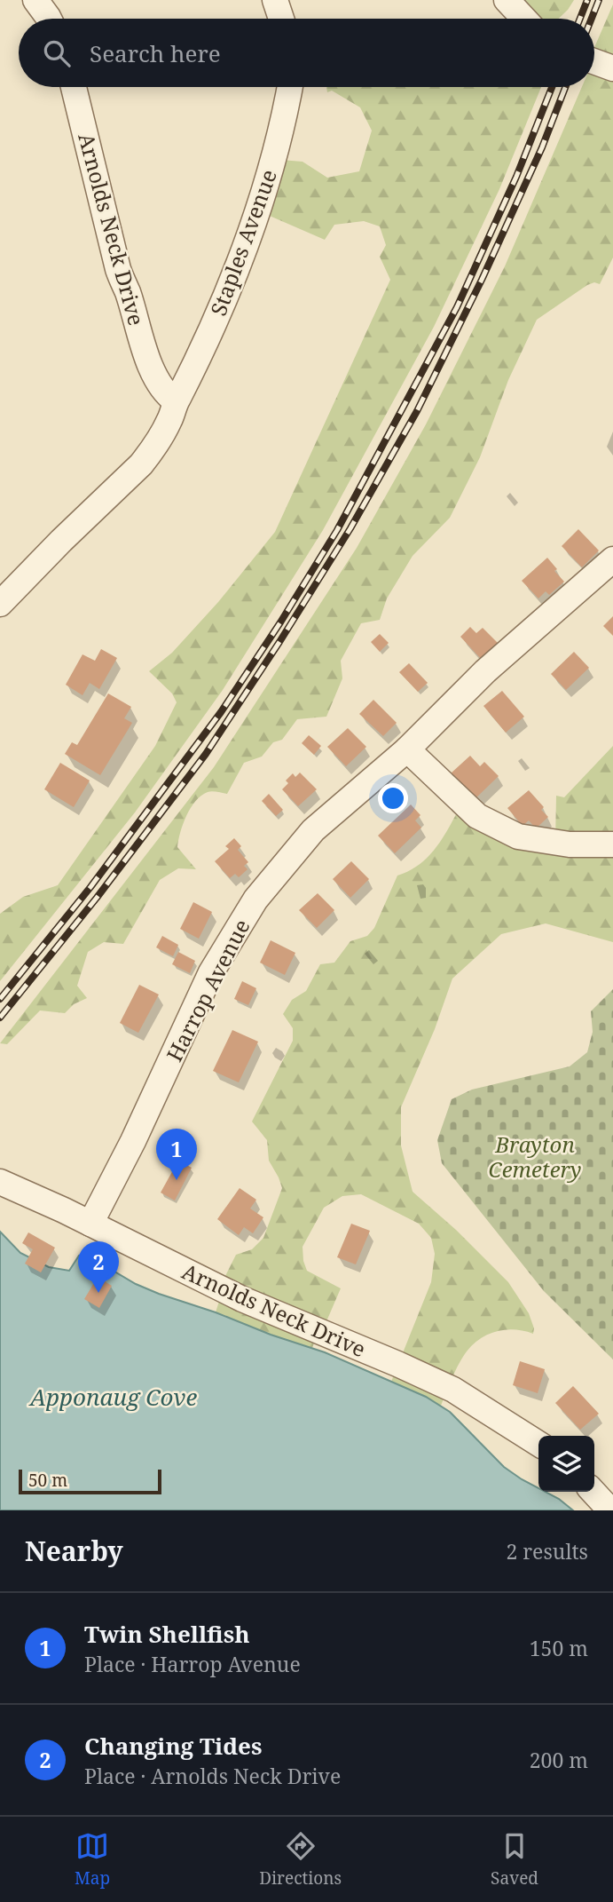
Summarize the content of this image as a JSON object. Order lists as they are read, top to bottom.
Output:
{
  "streets": {
    "street": ["Arnolds Neck Drive", "Staples Avenue", "Harrop Avenue"]
  },
  "crossings": [
    ["Arnolds Neck Drive", "Staples Avenue"],
    ["Arnolds Neck Drive", "Harrop Avenue"]
  ],
  "water": ["Apponaug Cove"],
  "parks": ["Brayton Cemetery"],
  "scale_bar": "50 m",
  "page": {
    "search": "Search here",
    "pins": ["1", "2"],
    "scale": "50 m",
    "heading": ["Nearby", "2 results"],
    "list": [
      {
        "mark": "1",
        "name": "Twin Shellfish",
        "note": "Place · Harrop Avenue",
        "value": "150 m"
      },
      {
        "mark": "2",
        "name": "Changing Tides",
        "note": "Place · Arnolds Neck Drive",
        "value": "200 m"
      }
    ],
    "nav": ["Map", "Directions", "Saved"]
  }
}
